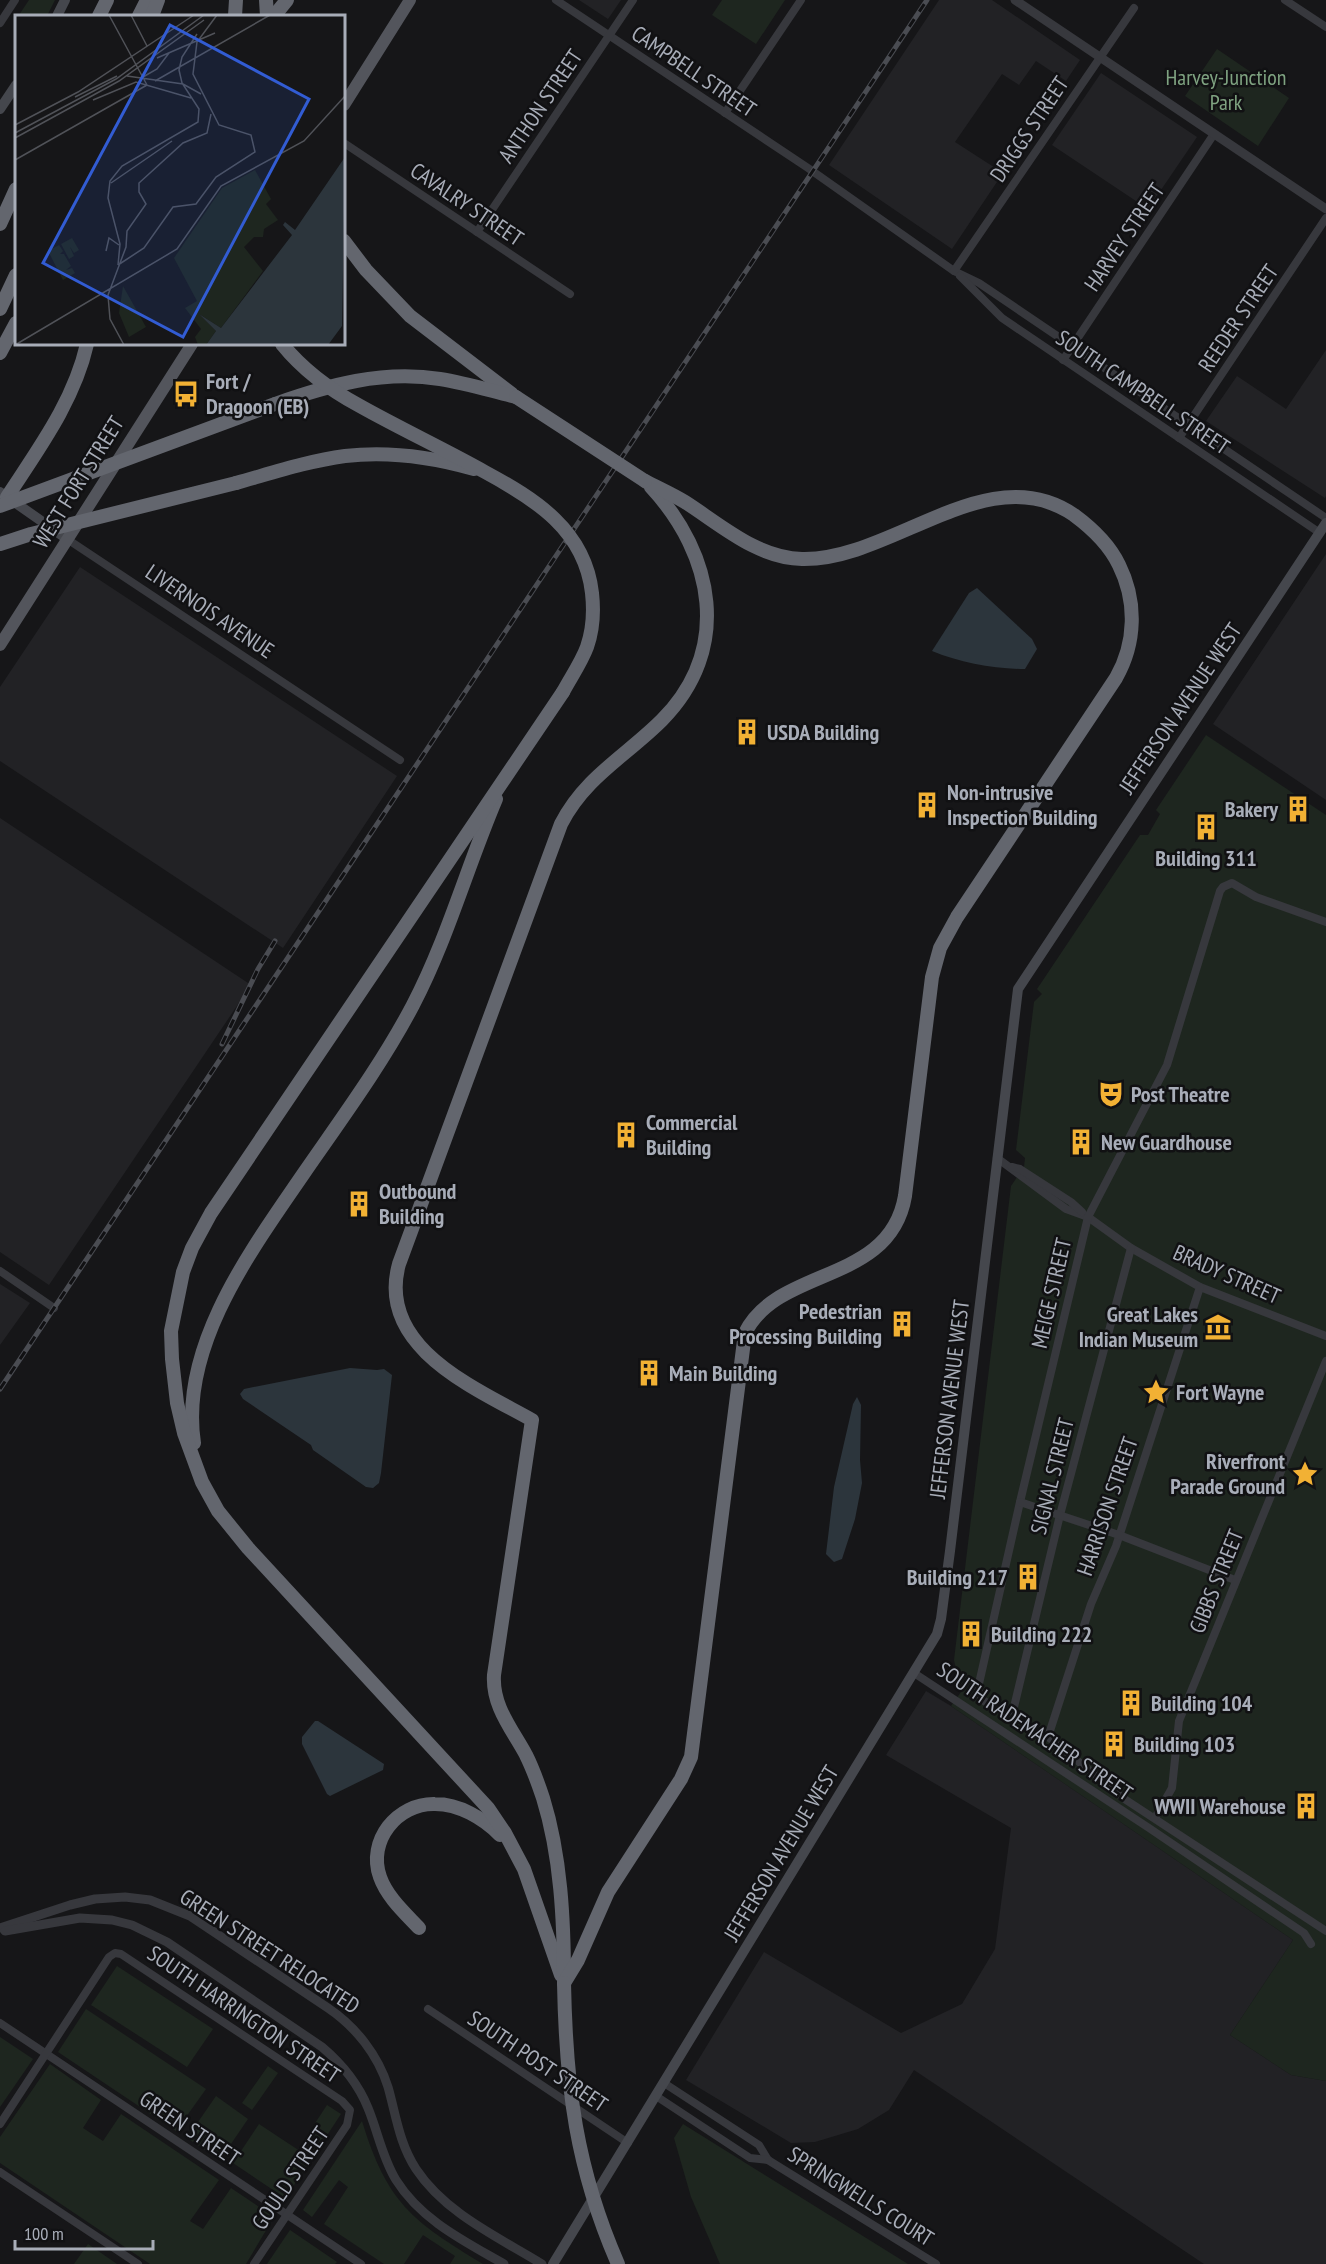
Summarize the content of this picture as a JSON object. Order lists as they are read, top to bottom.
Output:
{
  "streets": {
    "main road": ["WEST FORT STREET", "LIVERNOIS AVENUE", "JEFFERSON AVENUE WEST"],
    "street": [
      "CAMPBELL STREET",
      "ANTHON STREET",
      "DRIGGS STREET",
      "CAVALRY STREET",
      "HARVEY STREET",
      "REEDER STREET",
      "SOUTH CAMPBELL STREET",
      "BRADY STREET",
      "MEIGE STREET",
      "SIGNAL STREET",
      "HARRISON STREET",
      "GIBBS STREET",
      "SOUTH RADEMACHER STREET",
      "GREEN STREET RELOCATED",
      "SOUTH HARRINGTON STREET",
      "SOUTH POST STREET",
      "GREEN STREET",
      "GOULD STREET",
      "SPRINGWELLS COURT"
    ]
  },
  "crossings": [
    ["CAMPBELL STREET", "ANTHON STREET"],
    ["CAMPBELL STREET", "SOUTH CAMPBELL STREET"],
    ["ANTHON STREET", "CAVALRY STREET"],
    ["DRIGGS STREET", "SOUTH CAMPBELL STREET"],
    ["HARVEY STREET", "SOUTH CAMPBELL STREET"],
    ["REEDER STREET", "SOUTH CAMPBELL STREET"],
    ["SOUTH CAMPBELL STREET", "JEFFERSON AVENUE WEST"],
    ["WEST FORT STREET", "LIVERNOIS AVENUE"],
    ["JEFFERSON AVENUE WEST", "BRADY STREET"],
    ["JEFFERSON AVENUE WEST", "SOUTH RADEMACHER STREET"],
    ["JEFFERSON AVENUE WEST", "SOUTH POST STREET"],
    ["JEFFERSON AVENUE WEST", "SPRINGWELLS COURT"],
    ["BRADY STREET", "MEIGE STREET"],
    ["BRADY STREET", "SIGNAL STREET"],
    ["BRADY STREET", "HARRISON STREET"],
    ["MEIGE STREET", "SIGNAL STREET"],
    ["HARRISON STREET", "GIBBS STREET"],
    ["SOUTH HARRINGTON STREET", "GREEN STREET"],
    ["SOUTH HARRINGTON STREET", "GOULD STREET"],
    ["GREEN STREET", "GOULD STREET"]
  ],
  "parks": ["Harvey-Junction Park"],
  "places": {
    "bus stop": ["Fort / Dragoon (EB)"],
    "building": [
      "USDA Building",
      "Non-intrusive Inspection Building",
      "Bakery",
      "Building 311",
      "Commercial Building",
      "New Guardhouse",
      "Outbound Building",
      "Pedestrian Processing Building",
      "Main Building",
      "Building 217",
      "Building 222",
      "Building 104",
      "Building 103",
      "WWII Warehouse"
    ],
    "theatre": ["Post Theatre"],
    "museum": ["Great Lakes Indian Museum"],
    "place": ["Fort Wayne", "Riverfront Parade Ground"]
  },
  "scale_bar": "100 m"
}
